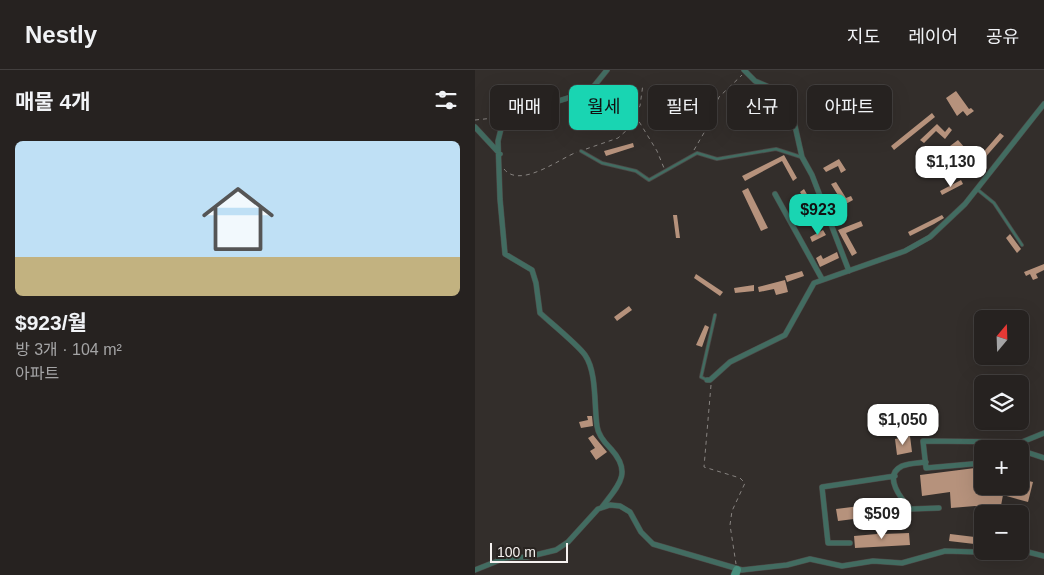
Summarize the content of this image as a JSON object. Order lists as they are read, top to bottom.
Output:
{
  "scale_bar": "100 m",
  "north": "top",
  "page": {
    "header": "Nestly",
    "nav": ["지도", "레이어", "공유"],
    "heading": "매물 4개",
    "chip": [
      "매매",
      "월세",
      "필터",
      "신규",
      "아파트"
    ],
    "list": [
      {
        "name": "$923/월",
        "note": "방 3개 · 104 m² · 아파트"
      }
    ],
    "price": [
      "$1,130",
      "$923",
      "$1,050",
      "$509"
    ],
    "map_buttons": ["+", "−"],
    "scale": "100 m"
  }
}
